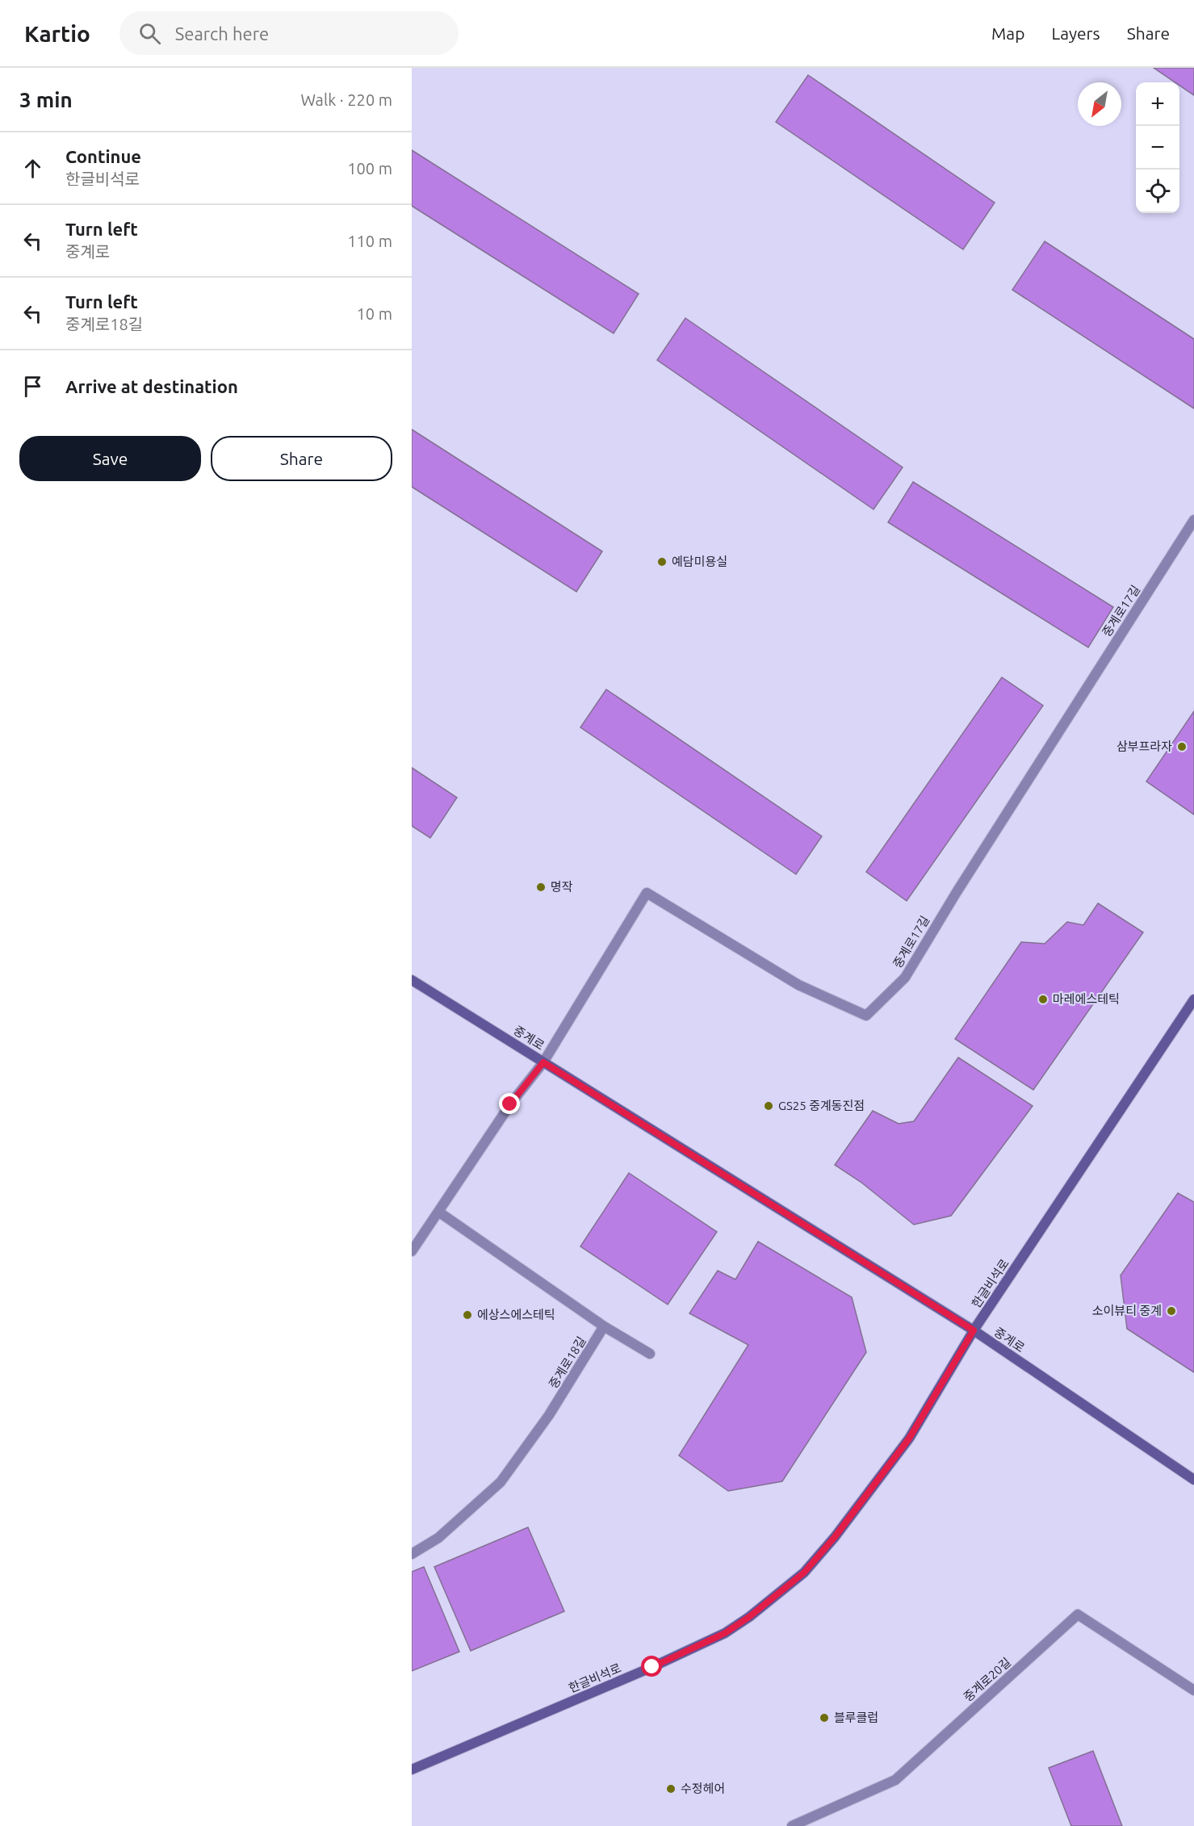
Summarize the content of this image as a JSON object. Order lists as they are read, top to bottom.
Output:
{
  "streets": {
    "main road": ["중계로", "한글비석로"],
    "street": ["중계로17길", "중계로18길", "중계로20길"]
  },
  "crossings": [
    ["중계로17길", "중계로"],
    ["중계로", "한글비석로"]
  ],
  "places": [
    "예담미용실",
    "삼부프라자",
    "명작",
    "마레에스테틱",
    "GS25 중계동진점",
    "소이뷰티 중계",
    "에상스에스테틱",
    "블루클럽",
    "수정헤어"
  ],
  "north": "bottom left",
  "page": {
    "header": "Kartio",
    "search": "Search here",
    "nav": ["Map", "Layers", "Share"],
    "heading": ["3 min", "Walk · 220 m"],
    "map_buttons": ["+", "−"],
    "list": [
      ["Continue", "한글비석로", "100 m"],
      ["Turn left", "중계로", "110 m"],
      ["Turn left", "중계로18길", "10 m"],
      "Arrive at destination"
    ],
    "buttons": ["Save", "Share"]
  }
}
